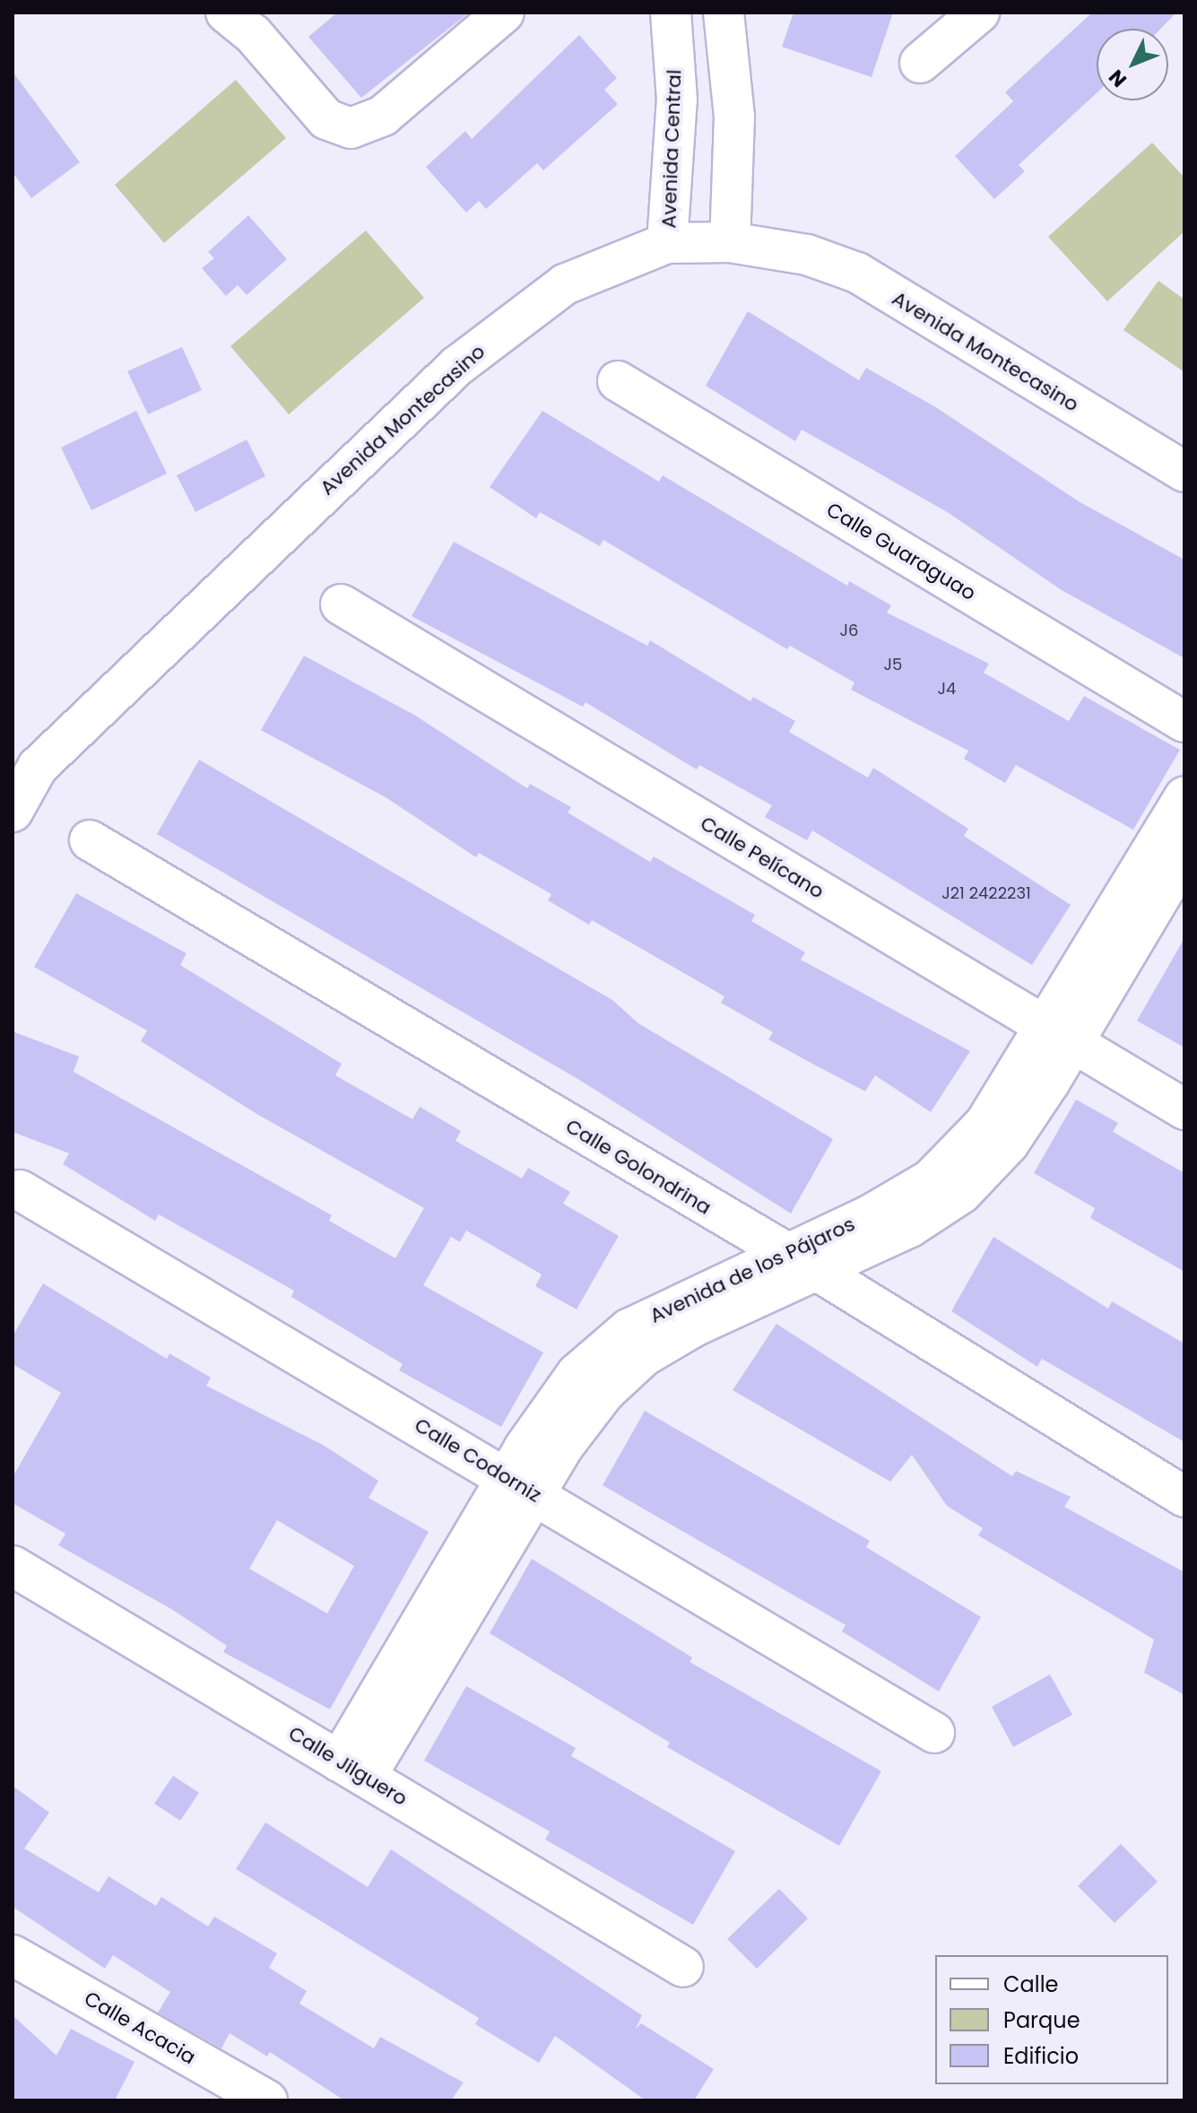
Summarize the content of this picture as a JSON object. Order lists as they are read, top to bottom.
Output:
{
  "streets": {
    "street": [
      "Avenida Central",
      "Avenida Montecasino",
      "Calle Guaraguao",
      "Calle Pelícano",
      "Calle Golondrina",
      "Avenida de los Pájaros",
      "Calle Codorniz",
      "Calle Jilguero",
      "Calle Acacia"
    ]
  },
  "crossings": [
    ["Avenida Central", "Avenida Montecasino"],
    ["Calle Pelícano", "Avenida de los Pájaros"],
    ["Calle Golondrina", "Avenida de los Pájaros"],
    ["Avenida de los Pájaros", "Calle Codorniz"],
    ["Avenida de los Pájaros", "Calle Jilguero"]
  ],
  "house_numbers": [
    "J6",
    "J5",
    "J4",
    "J21 2422231"
  ],
  "legend": ["Calle", "Parque", "Edificio"],
  "north": "bottom left"
}
